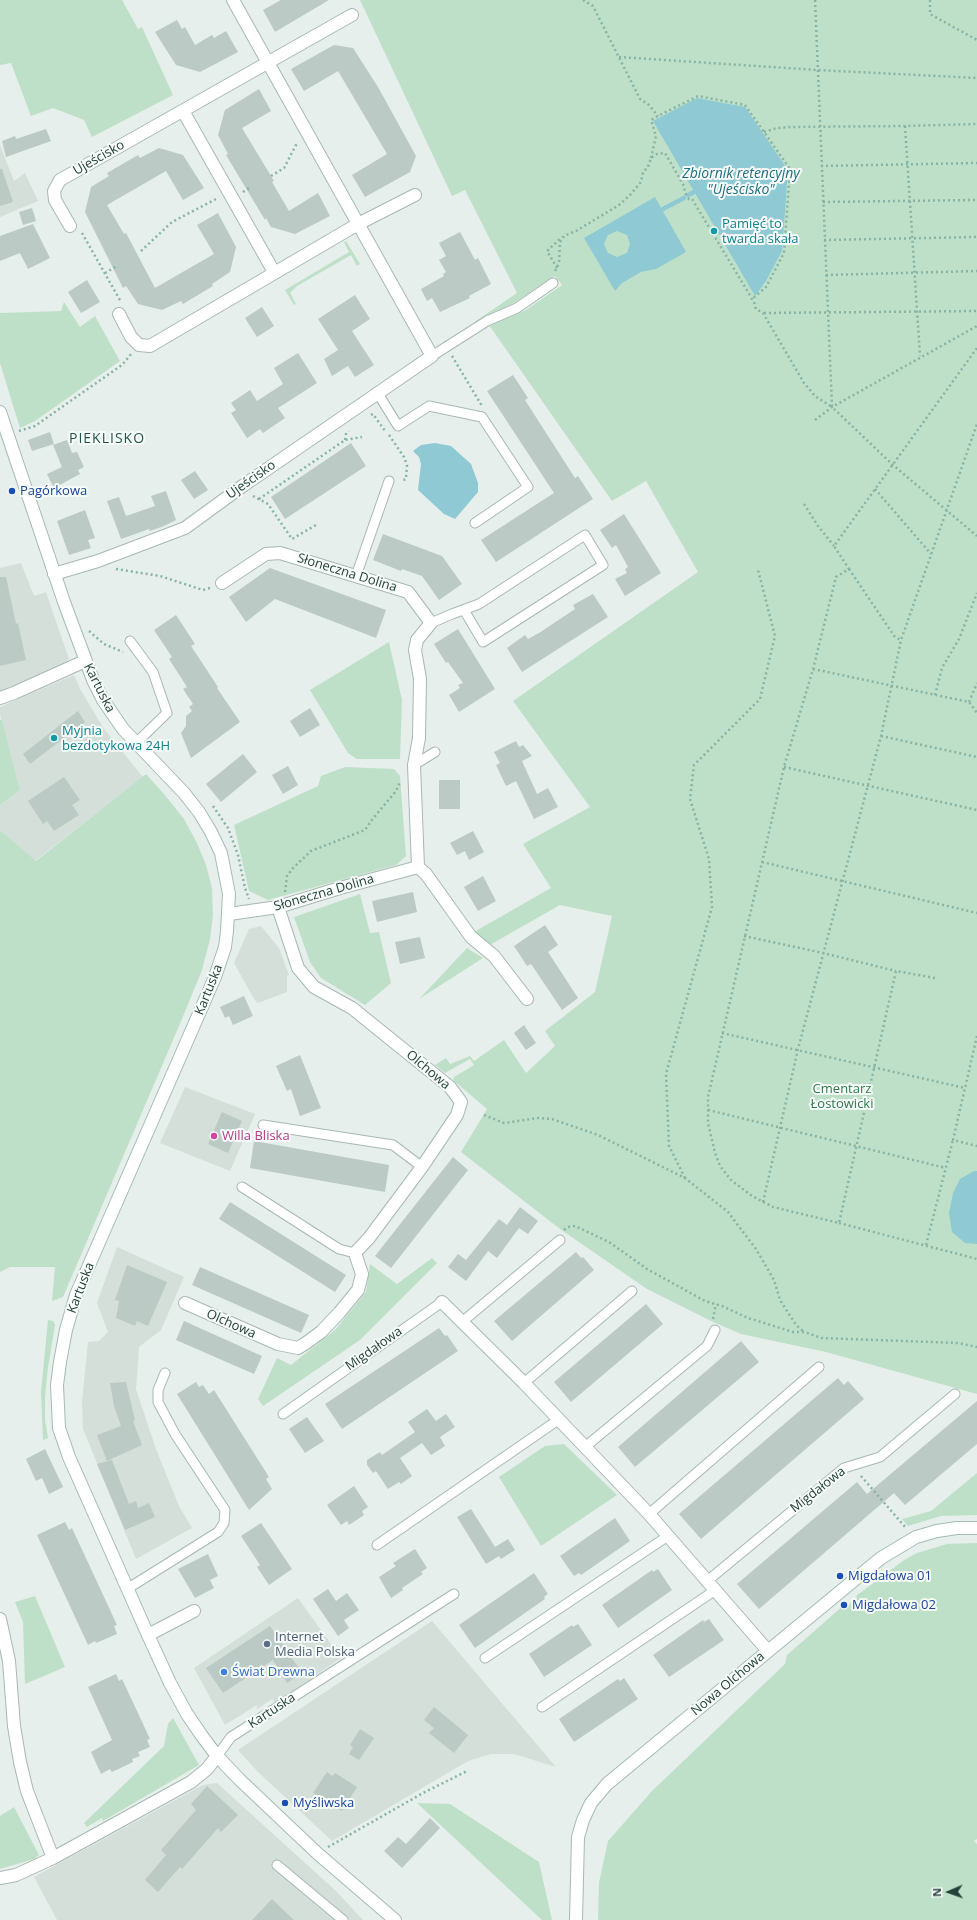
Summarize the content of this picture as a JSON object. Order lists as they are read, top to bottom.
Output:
{
  "streets": {
    "street": [
      "Ujeścisko",
      "Słoneczna Dolina",
      "Kartuska",
      "Olchowa",
      "Migdałowa",
      "Nowa Olchowa"
    ]
  },
  "crossings": [
    ["Ujeścisko", "Kartuska"],
    ["Słoneczna Dolina", "Kartuska"],
    ["Słoneczna Dolina", "Olchowa"],
    ["Migdałowa", "Nowa Olchowa"]
  ],
  "districts": ["PIEKLISKO"],
  "water": ["Zbiornik retencyjny \"Ujeścisko\""],
  "parks": ["Cmentarz Łostowicki"],
  "places": [
    "Pamięć to twarda skała",
    "Pagórkowa",
    "Myjnia bezdotykowa 24H",
    "Willa Bliska",
    "Migdałowa 01",
    "Migdałowa 02",
    "Internet Media Polska",
    "Świat Drewna",
    "Myśliwska"
  ],
  "north": "left"
}
